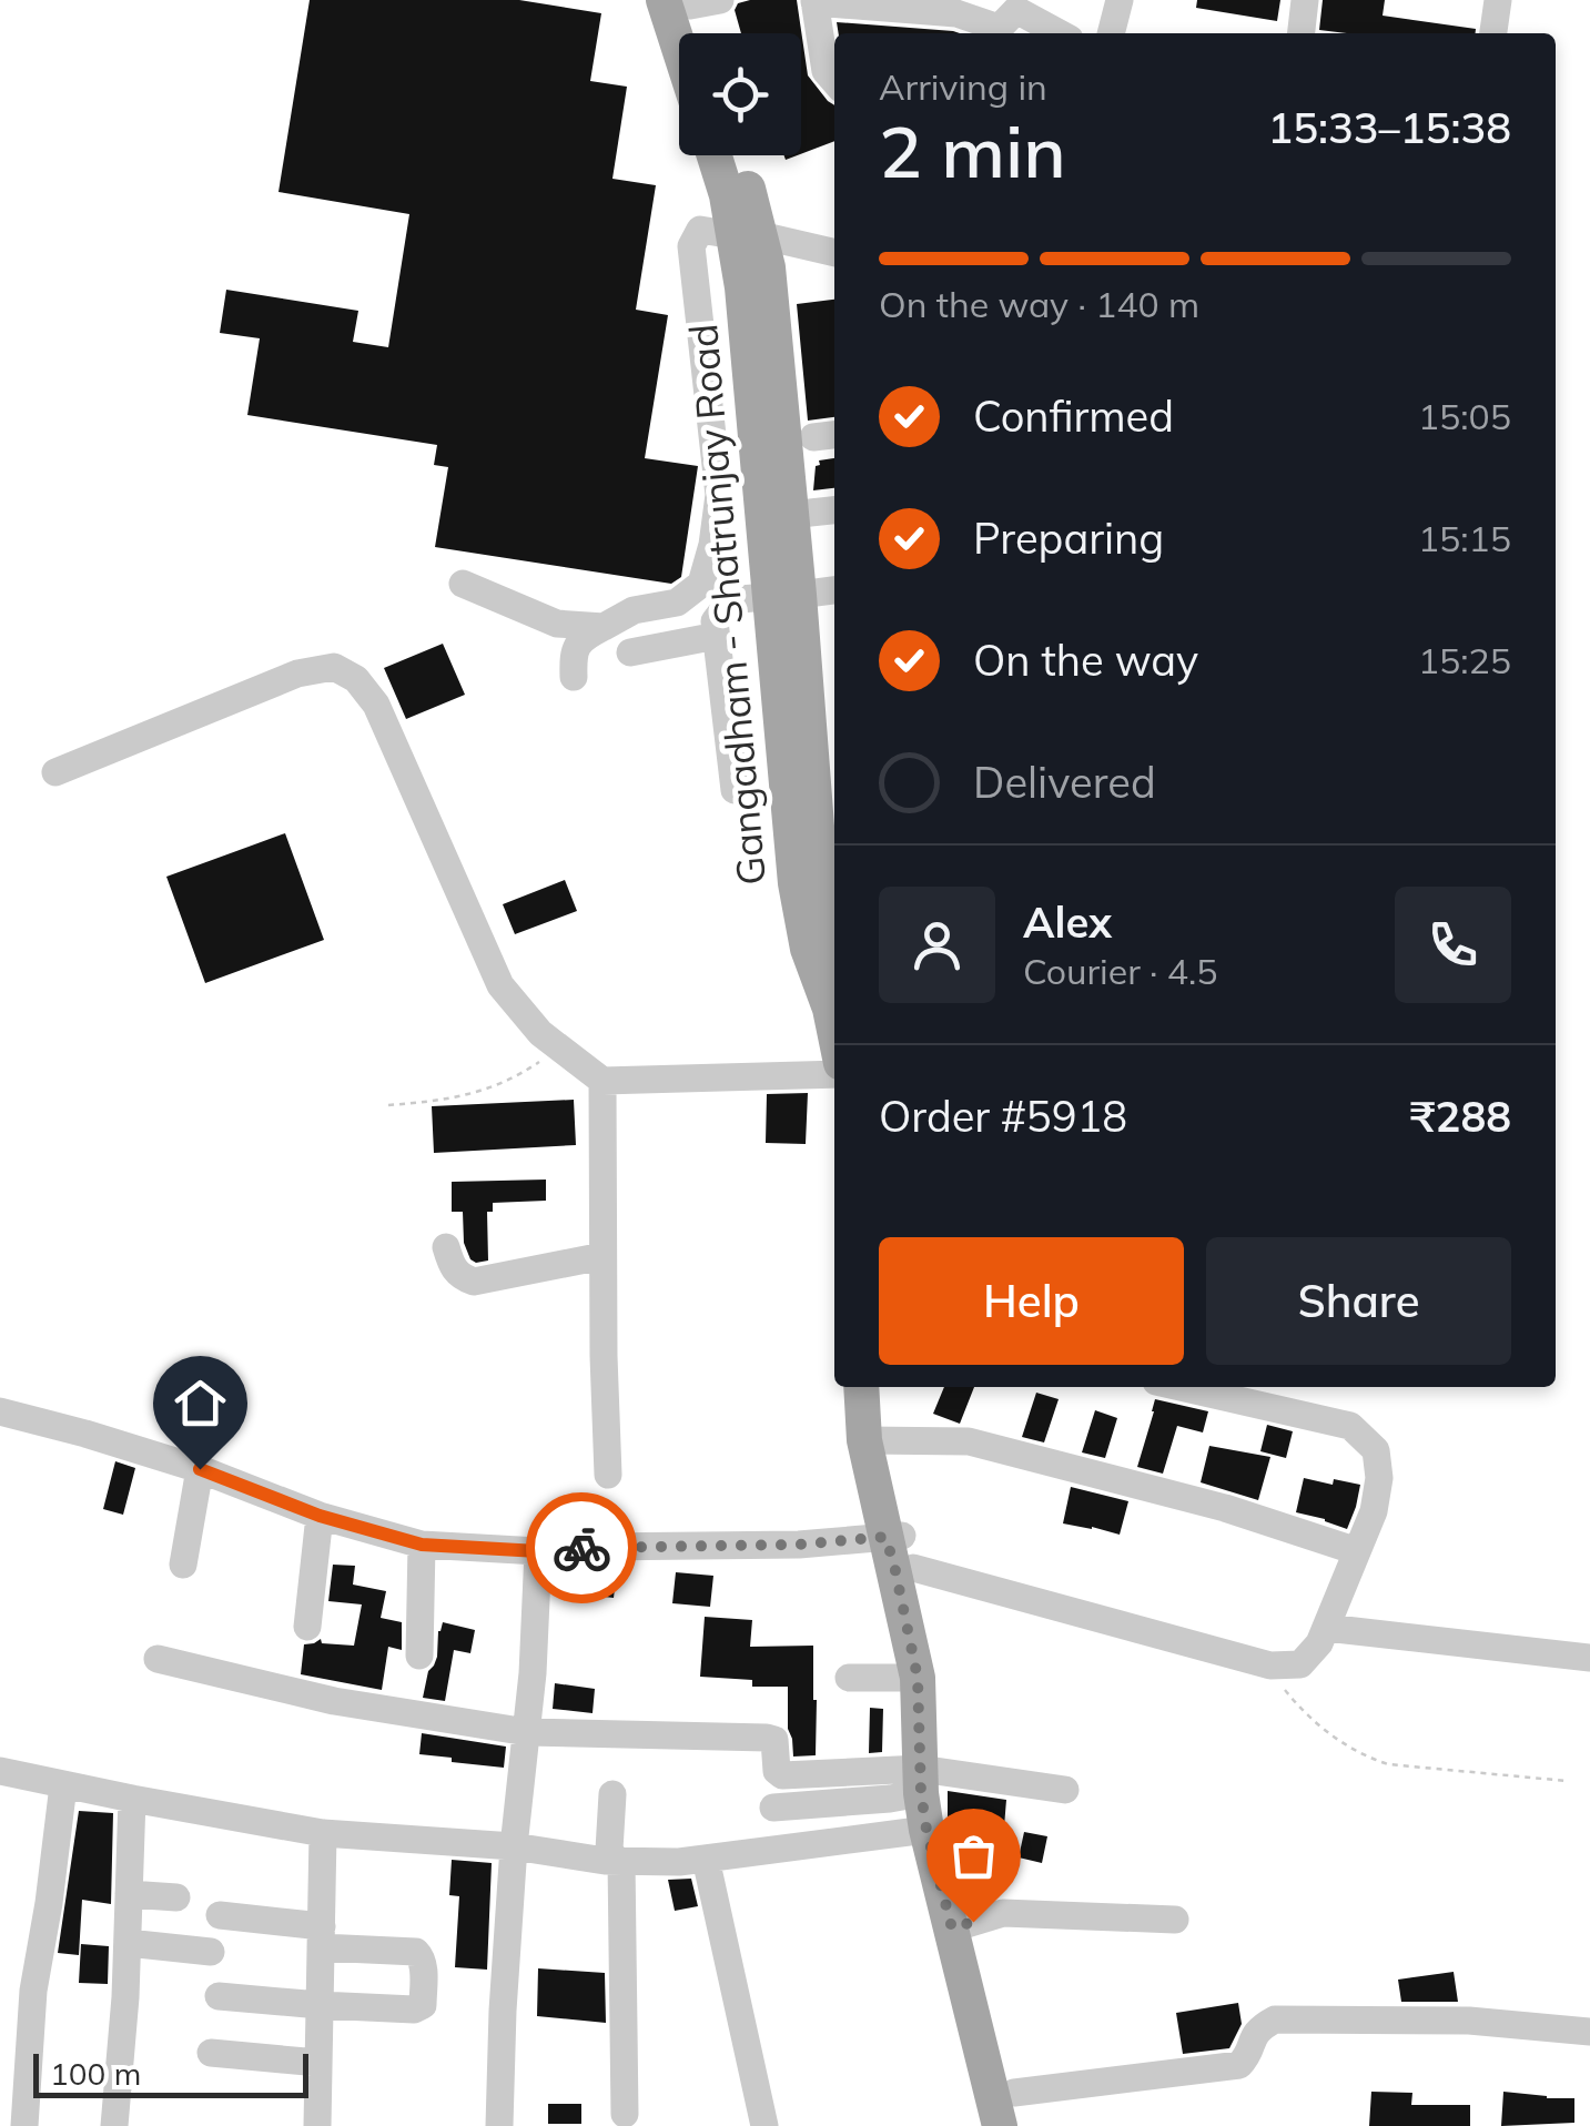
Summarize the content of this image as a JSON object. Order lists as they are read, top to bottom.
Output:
{
  "streets": {
    "main road": ["Gangadham - Shatrunjay Road"]
  },
  "scale_bar": "100 m",
  "page": {
    "heading": ["2 min", "Arriving in", "15:33–15:38"],
    "panel": [
      "Alex",
      "Courier · 4.5",
      "Order #5918",
      "₹288"
    ],
    "bar": "On the way · 140 m",
    "list": [
      ["Confirmed", "15:05"],
      ["Preparing", "15:15"],
      ["On the way", "15:25"],
      "Delivered"
    ],
    "buttons": ["Help", "Share"],
    "scale": "100 m"
  }
}
